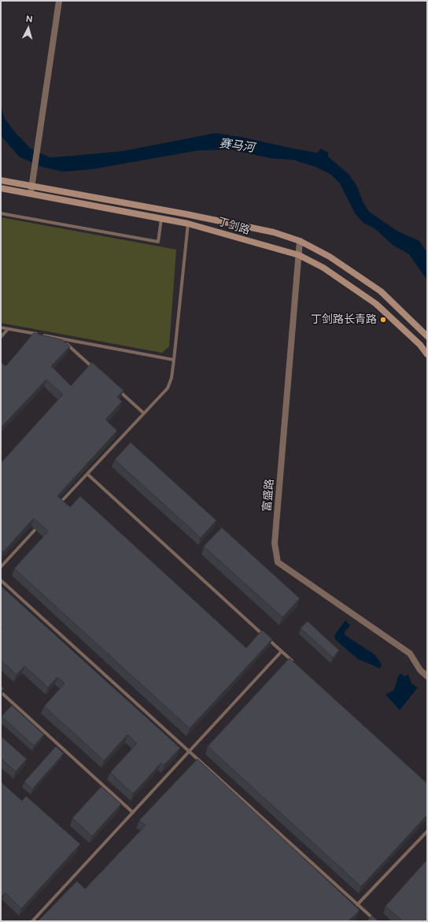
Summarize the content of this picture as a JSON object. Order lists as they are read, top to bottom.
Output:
{
  "streets": {
    "main road": ["丁剑路"],
    "street": ["富盛路"]
  },
  "crossings": [
    ["丁剑路", "富盛路"]
  ],
  "water": ["赛马河"],
  "places": ["丁剑路长青路"],
  "north": "top"
}
